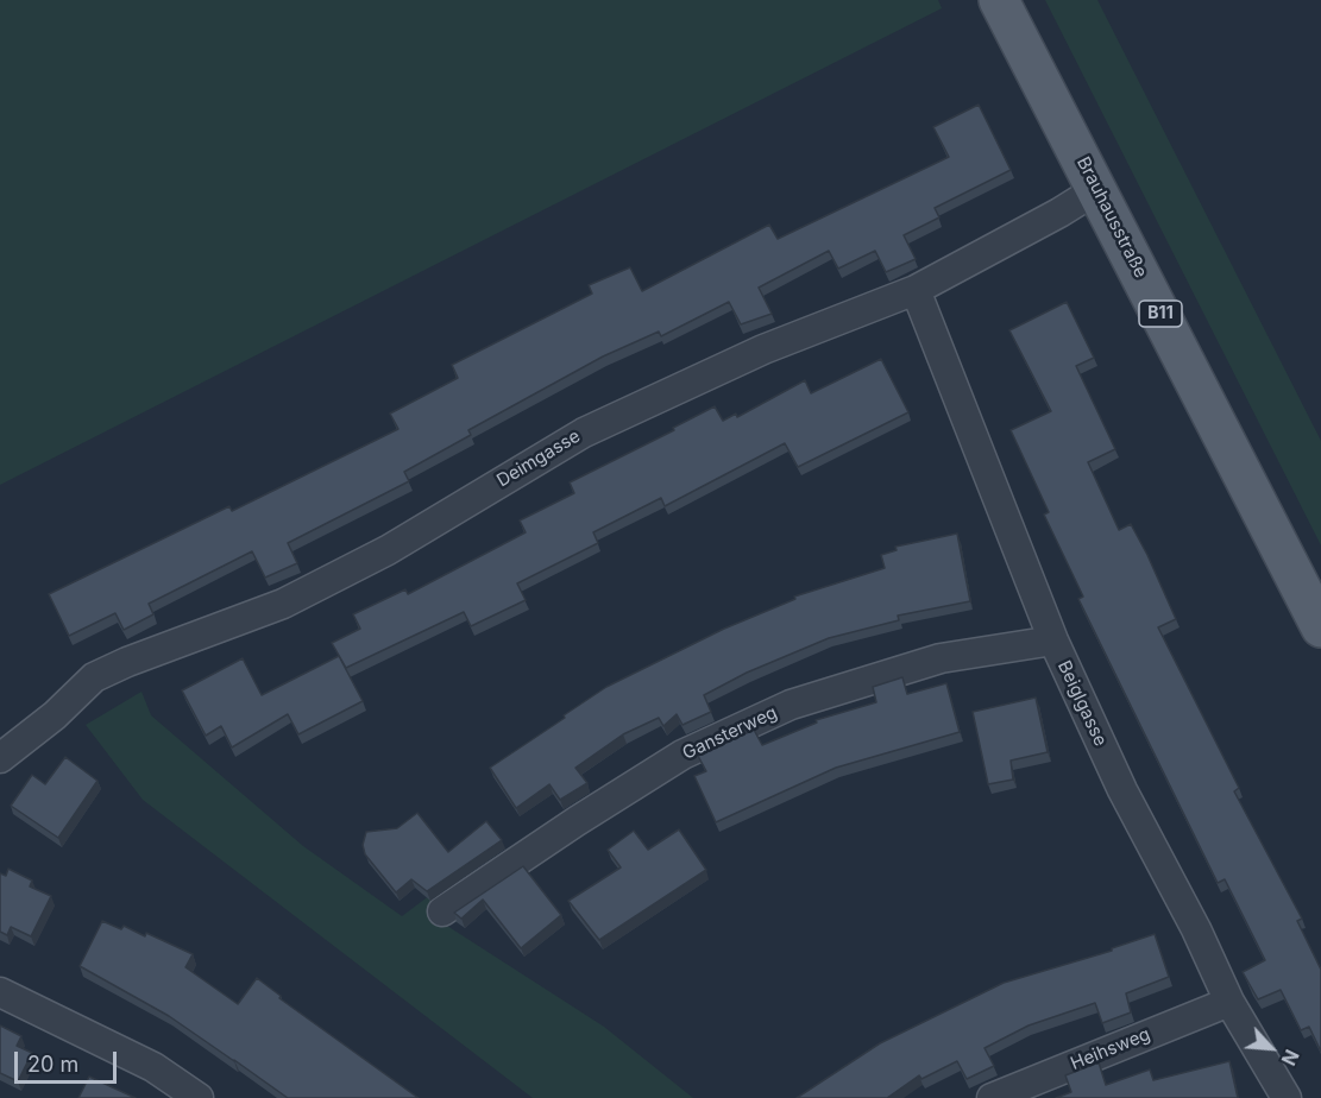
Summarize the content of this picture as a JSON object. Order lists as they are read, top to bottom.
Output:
{
  "streets": {
    "main road": ["Brauhausstraße", "B11"],
    "street": [
      "Deimgasse",
      "Beiglgasse",
      "Gansterweg",
      "Heihsweg"
    ]
  },
  "crossings": [
    ["Brauhausstraße", "Deimgasse"],
    ["Deimgasse", "Beiglgasse"],
    ["Beiglgasse", "Gansterweg"],
    ["Beiglgasse", "Heihsweg"]
  ],
  "scale_bar": "20 m",
  "north": "bottom right"
}
